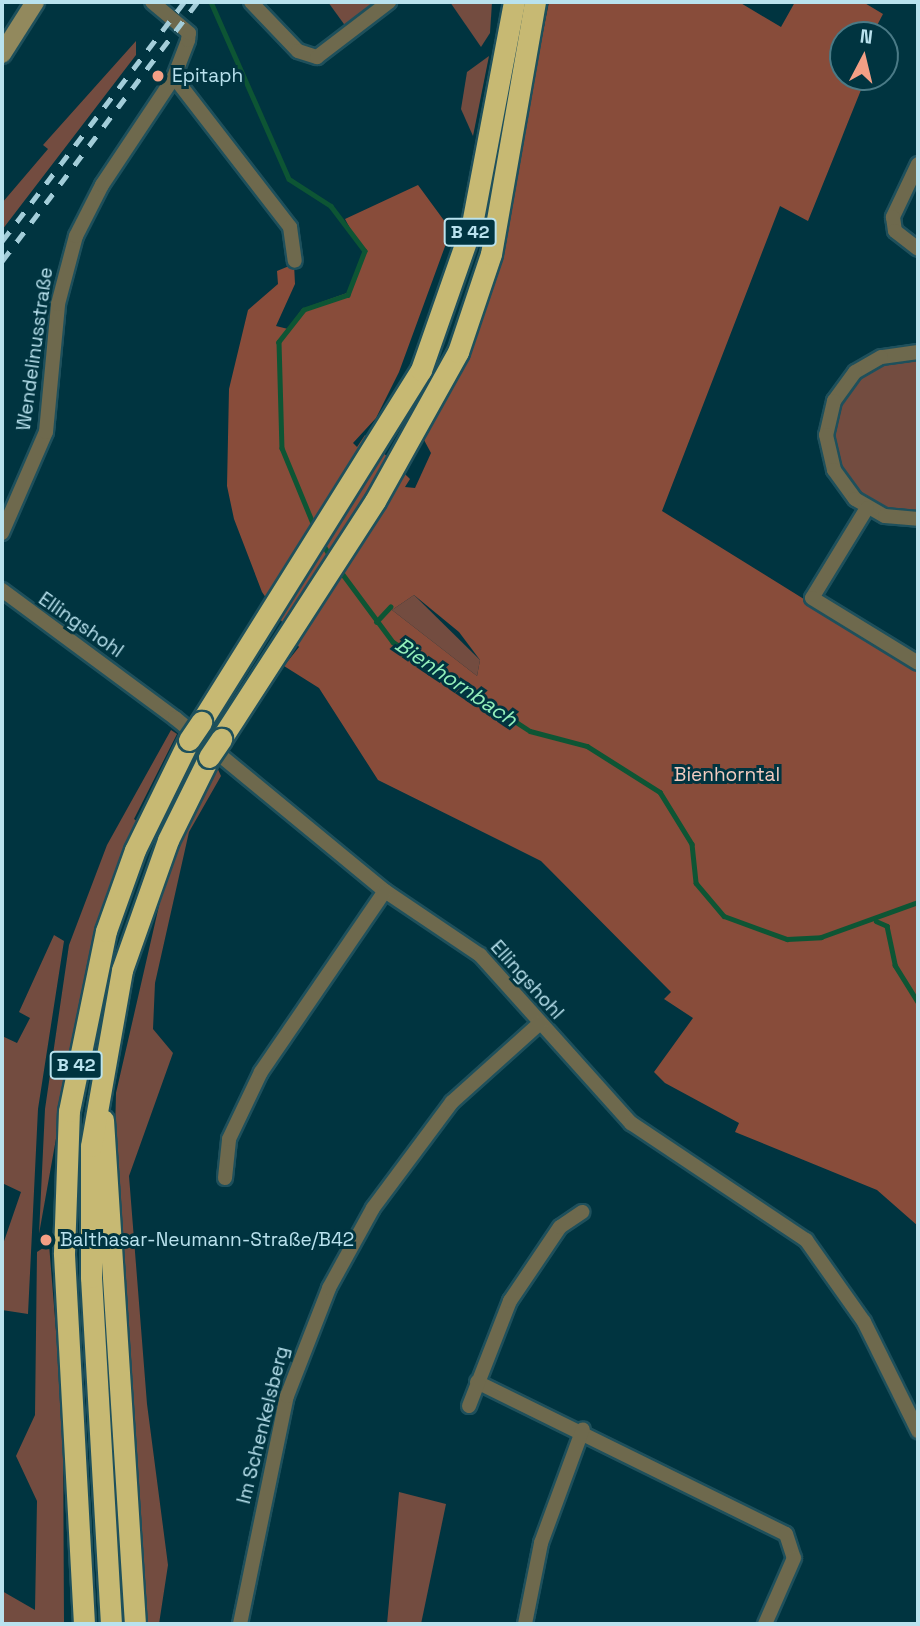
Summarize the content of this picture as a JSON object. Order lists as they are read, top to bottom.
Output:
{
  "streets": {
    "highway": ["B 42"],
    "street": ["Wendelinusstraße", "Ellingshohl", "Im Schenkelsberg"]
  },
  "crossings": [
    ["Ellingshohl", "Im Schenkelsberg"]
  ],
  "water": ["Bienhornbach"],
  "parks": ["Bienhorntal"],
  "places": ["Epitaph", "Balthasar-Neumann-Straße/B42"],
  "north": "top"
}
